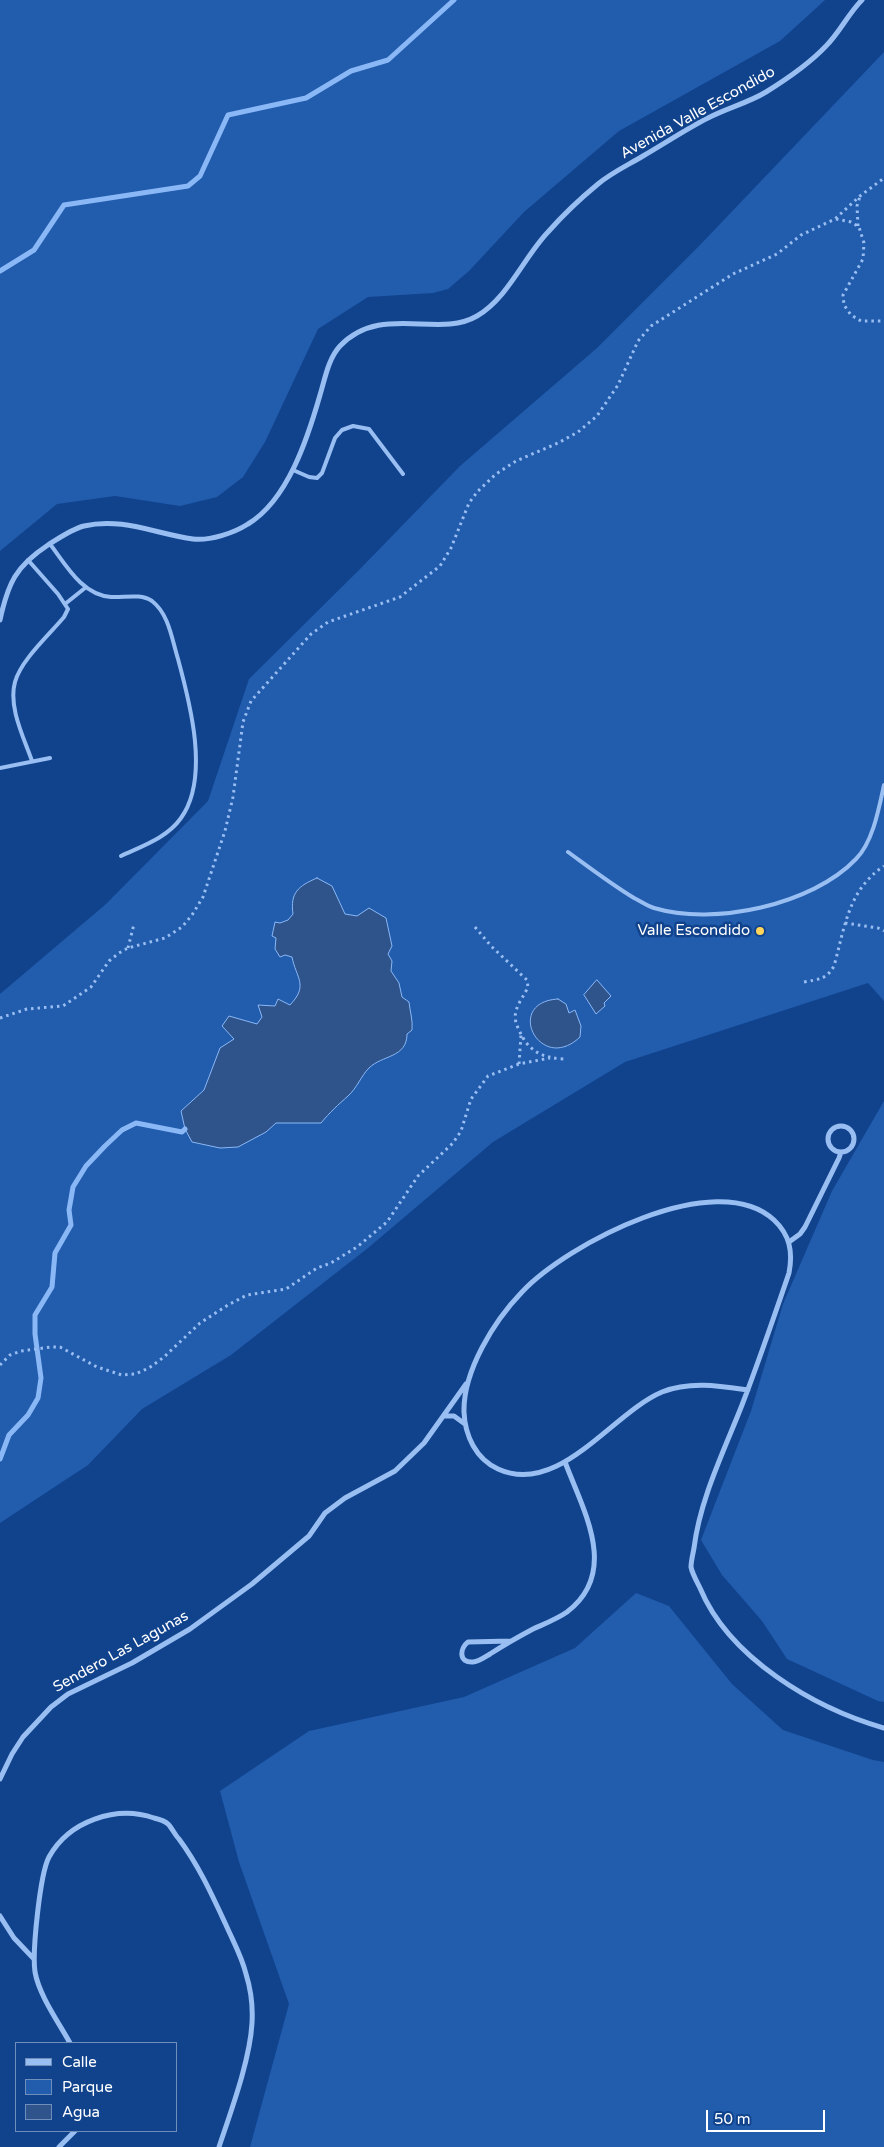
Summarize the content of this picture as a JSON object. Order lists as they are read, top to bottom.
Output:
{
  "streets": {
    "street": ["Avenida Valle Escondido", "Sendero Las Lagunas"]
  },
  "places": ["Valle Escondido"],
  "legend": ["Calle", "Parque", "Agua"],
  "scale_bar": "50 m"
}
